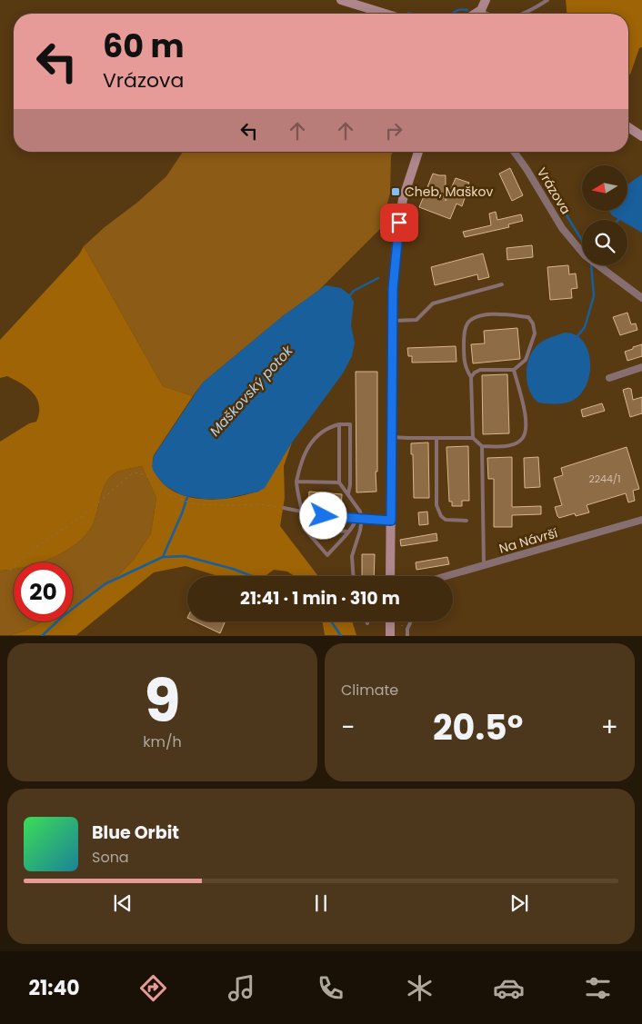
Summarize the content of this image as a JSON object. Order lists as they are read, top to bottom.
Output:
{
  "streets": {
    "street": ["Vrázova", "Na Návrší"]
  },
  "water": ["Maškovský potok"],
  "places": {
    "transit": ["Cheb, Maškov"]
  },
  "house_numbers": ["2244/1"],
  "north": "left",
  "page": {
    "turn": ["60 m", "Vrázova"],
    "limit": "20",
    "trip": "21:41 · 1 min · 310 m",
    "tile": [
      ["9", "km/h"],
      "Climate"
    ],
    "heat": ["−", "20.5°", "+"],
    "song": ["Blue Orbit", "Sona"],
    "tabs": "21:40"
  }
}
